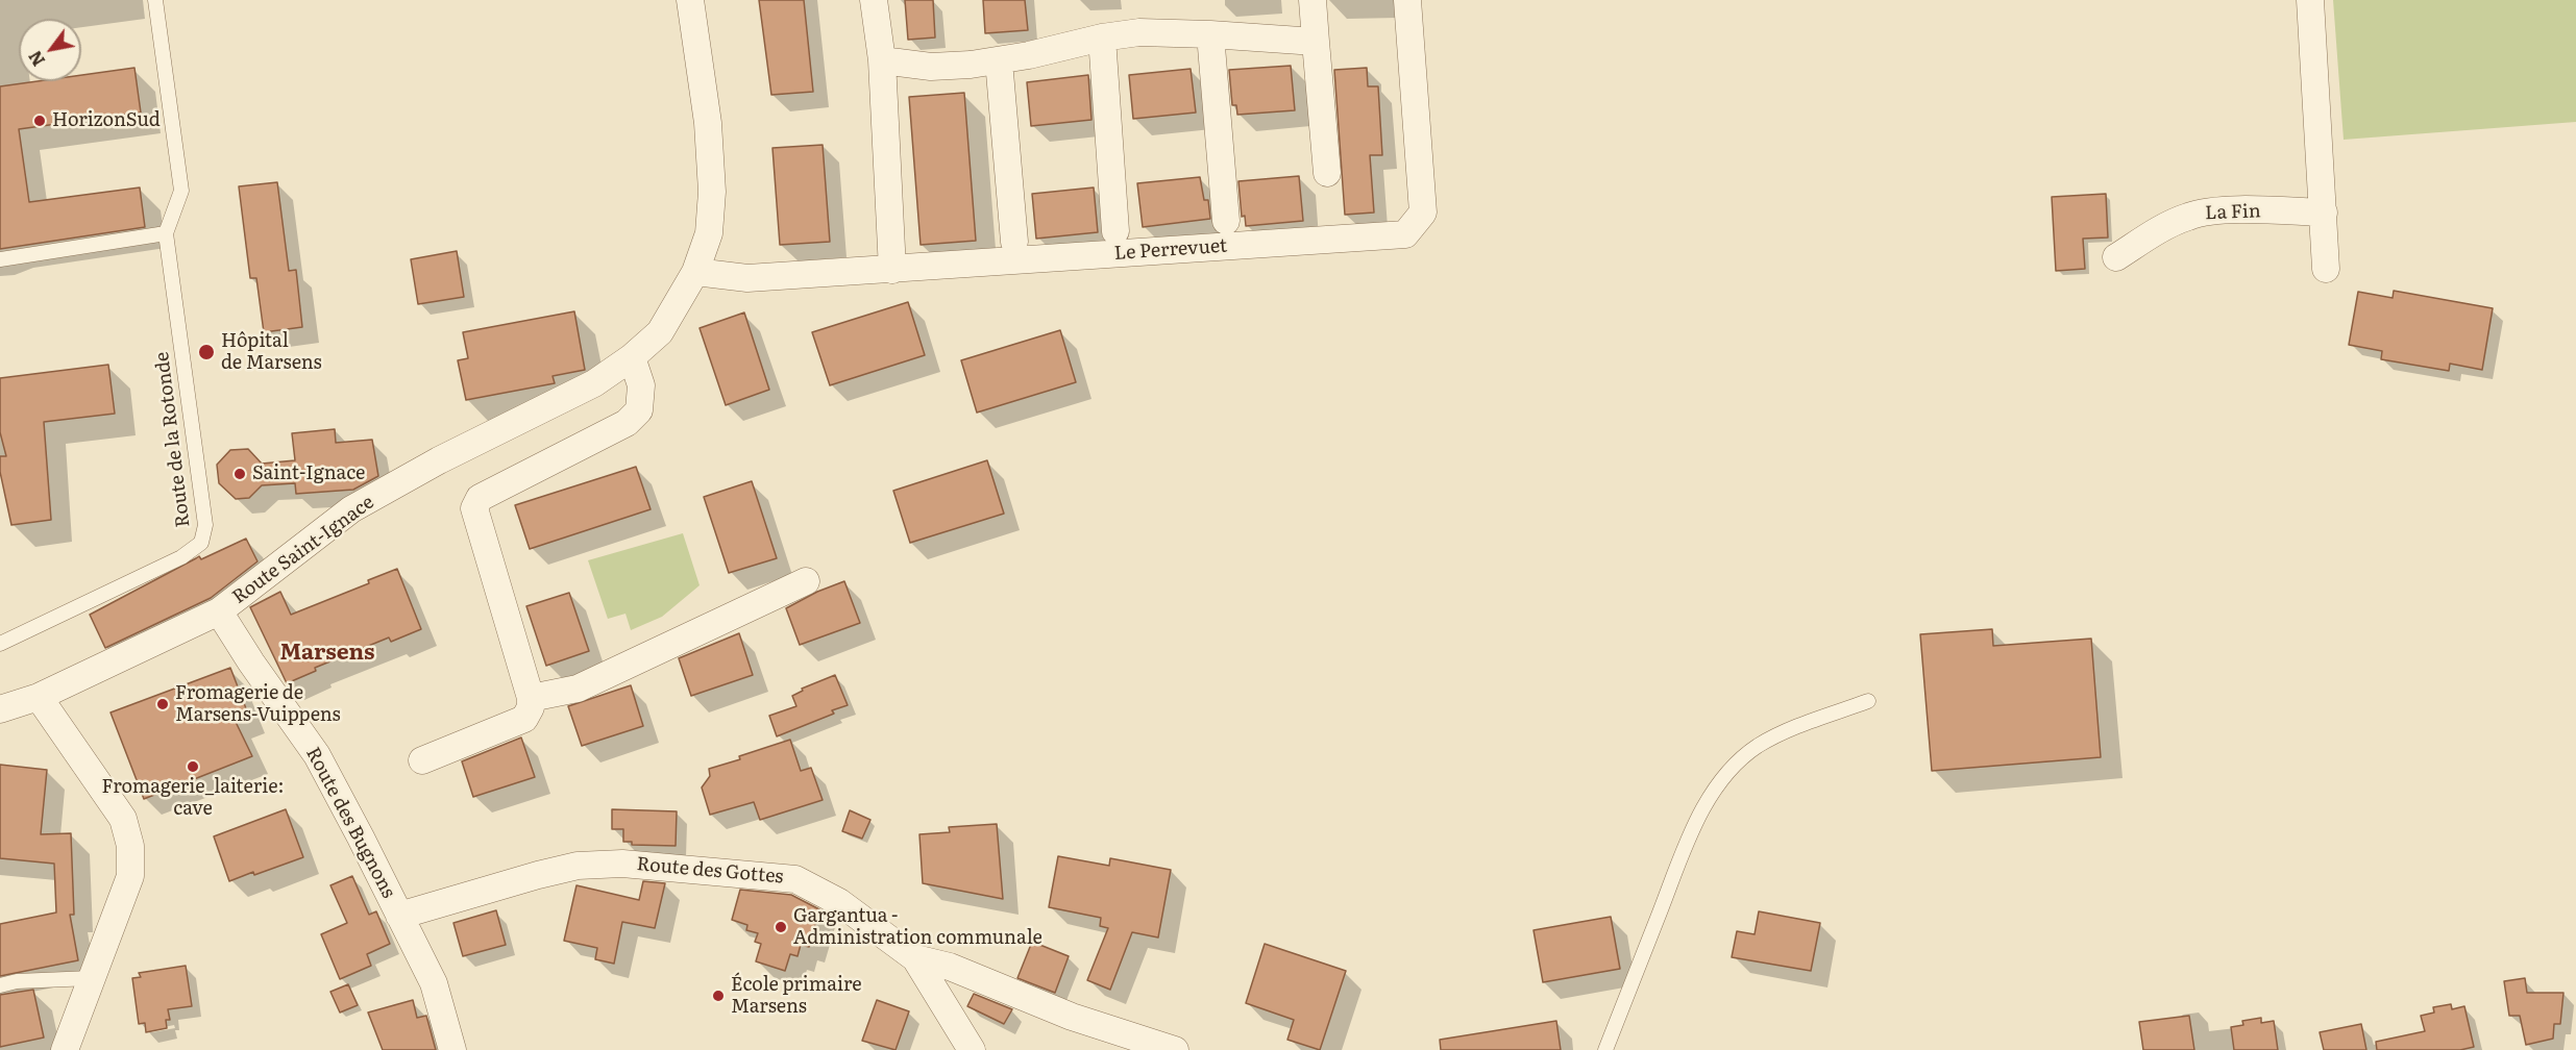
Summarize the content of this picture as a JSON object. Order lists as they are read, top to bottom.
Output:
{
  "streets": {
    "street": [
      "La Fin",
      "Le Perrevuet",
      "Route Saint-Ignace",
      "Route des Bugnons",
      "Route des Gottes"
    ],
    "lane": ["Route de la Rotonde"]
  },
  "crossings": [
    ["Le Perrevuet", "Route Saint-Ignace"],
    ["Route Saint-Ignace", "Route des Bugnons"],
    ["Route des Bugnons", "Route des Gottes"]
  ],
  "districts": ["Marsens"],
  "places": [
    "HorizonSud",
    "Hôpital de Marsens",
    "Saint-Ignace",
    "Fromagerie de Marsens-Vuippens",
    "Fromagerie_laiterie: cave",
    "Gargantua - Administration communale",
    "École primaire Marsens"
  ],
  "north": "bottom left"
}
